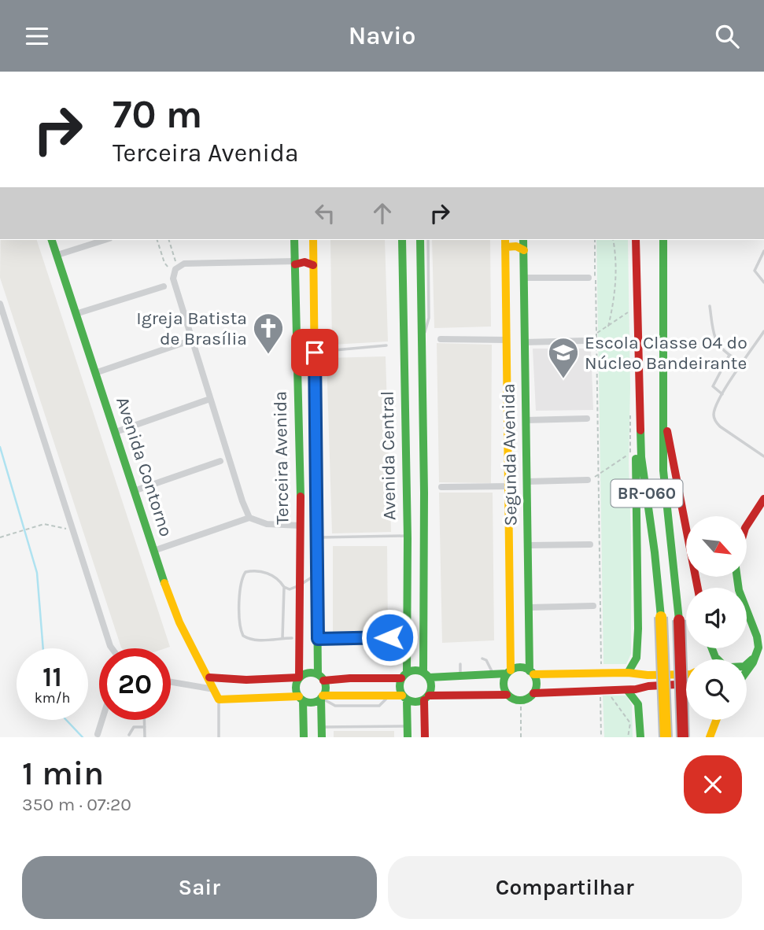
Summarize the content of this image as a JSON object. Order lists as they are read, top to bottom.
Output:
{
  "streets": {
    "main road": [
      "Segunda Avenida",
      "Avenida Central",
      "Terceira Avenida",
      "Avenida Contorno",
      "BR-060"
    ]
  },
  "places": {
    "church": ["Igreja Batista de Brasília"],
    "school or university": ["Escola Classe 04 do Núcleo Bandeirante"]
  },
  "north": "bottom right",
  "page": {
    "header": "Navio",
    "turn": ["70 m", "Terceira Avenida"],
    "speed": "11 km/h",
    "limit": "20",
    "heading": ["1 min", "350 m · 07:20"],
    "buttons": ["Sair", "Compartilhar"]
  }
}
